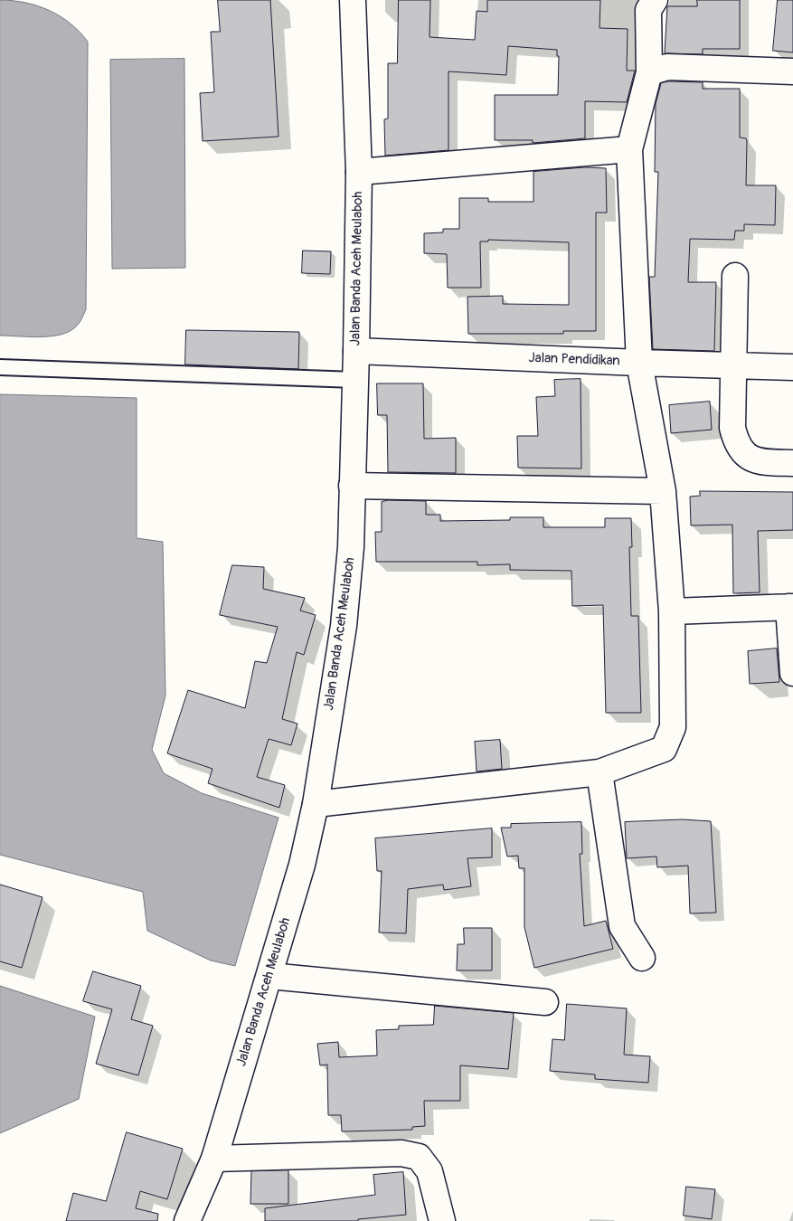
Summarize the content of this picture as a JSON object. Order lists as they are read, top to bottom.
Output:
{
  "streets": {
    "main road": ["Jalan Banda Aceh Meulaboh", "Jalan Pendidikan"]
  },
  "crossings": [
    ["Jalan Banda Aceh Meulaboh", "Jalan Pendidikan"]
  ]
}
